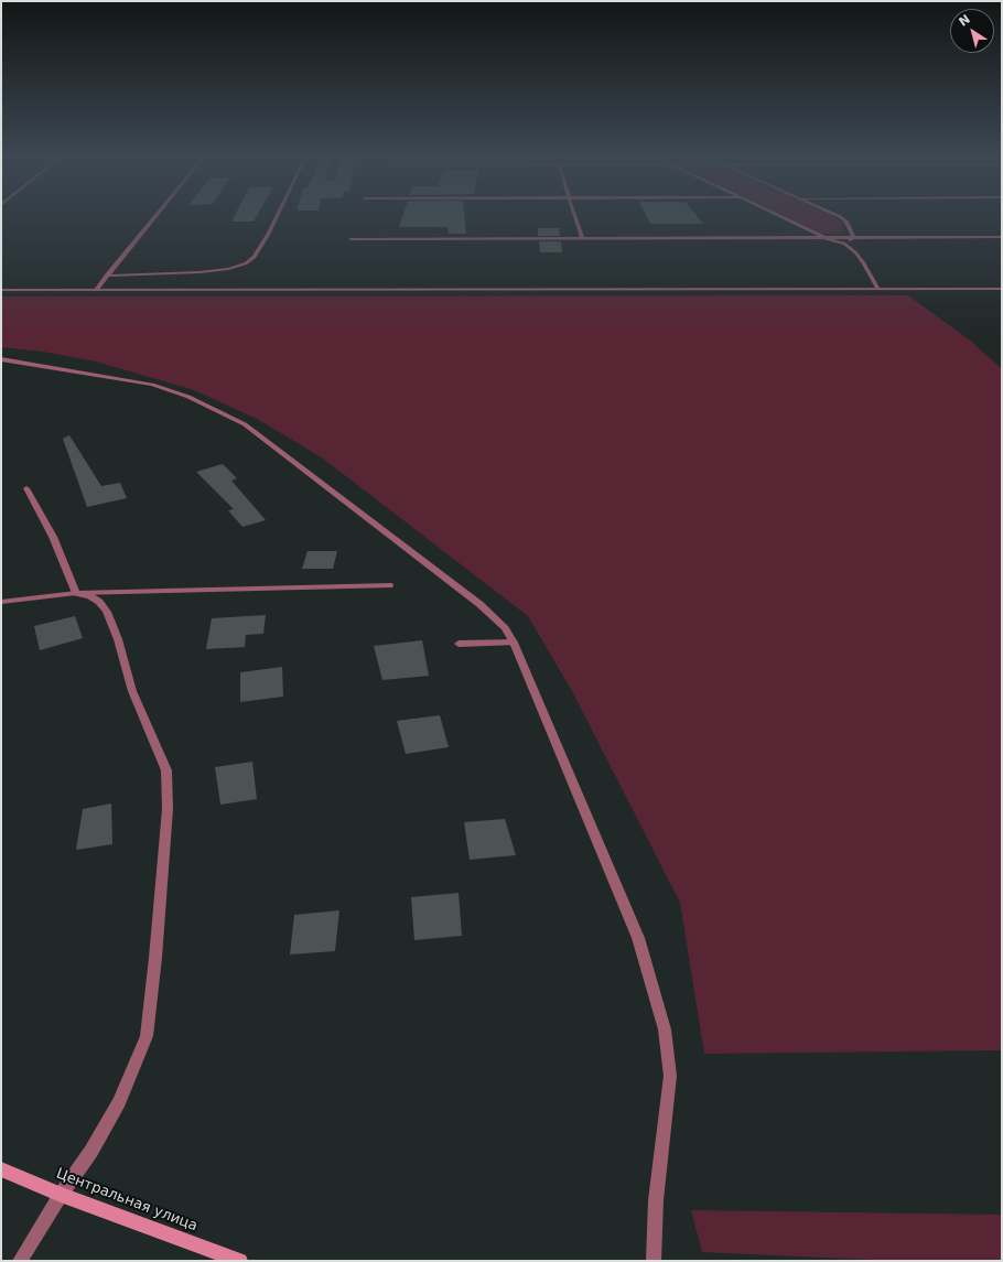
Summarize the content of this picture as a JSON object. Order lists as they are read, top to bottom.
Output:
{
  "streets": {
    "main road": ["Центральная улица"]
  },
  "north": "top left"
}
